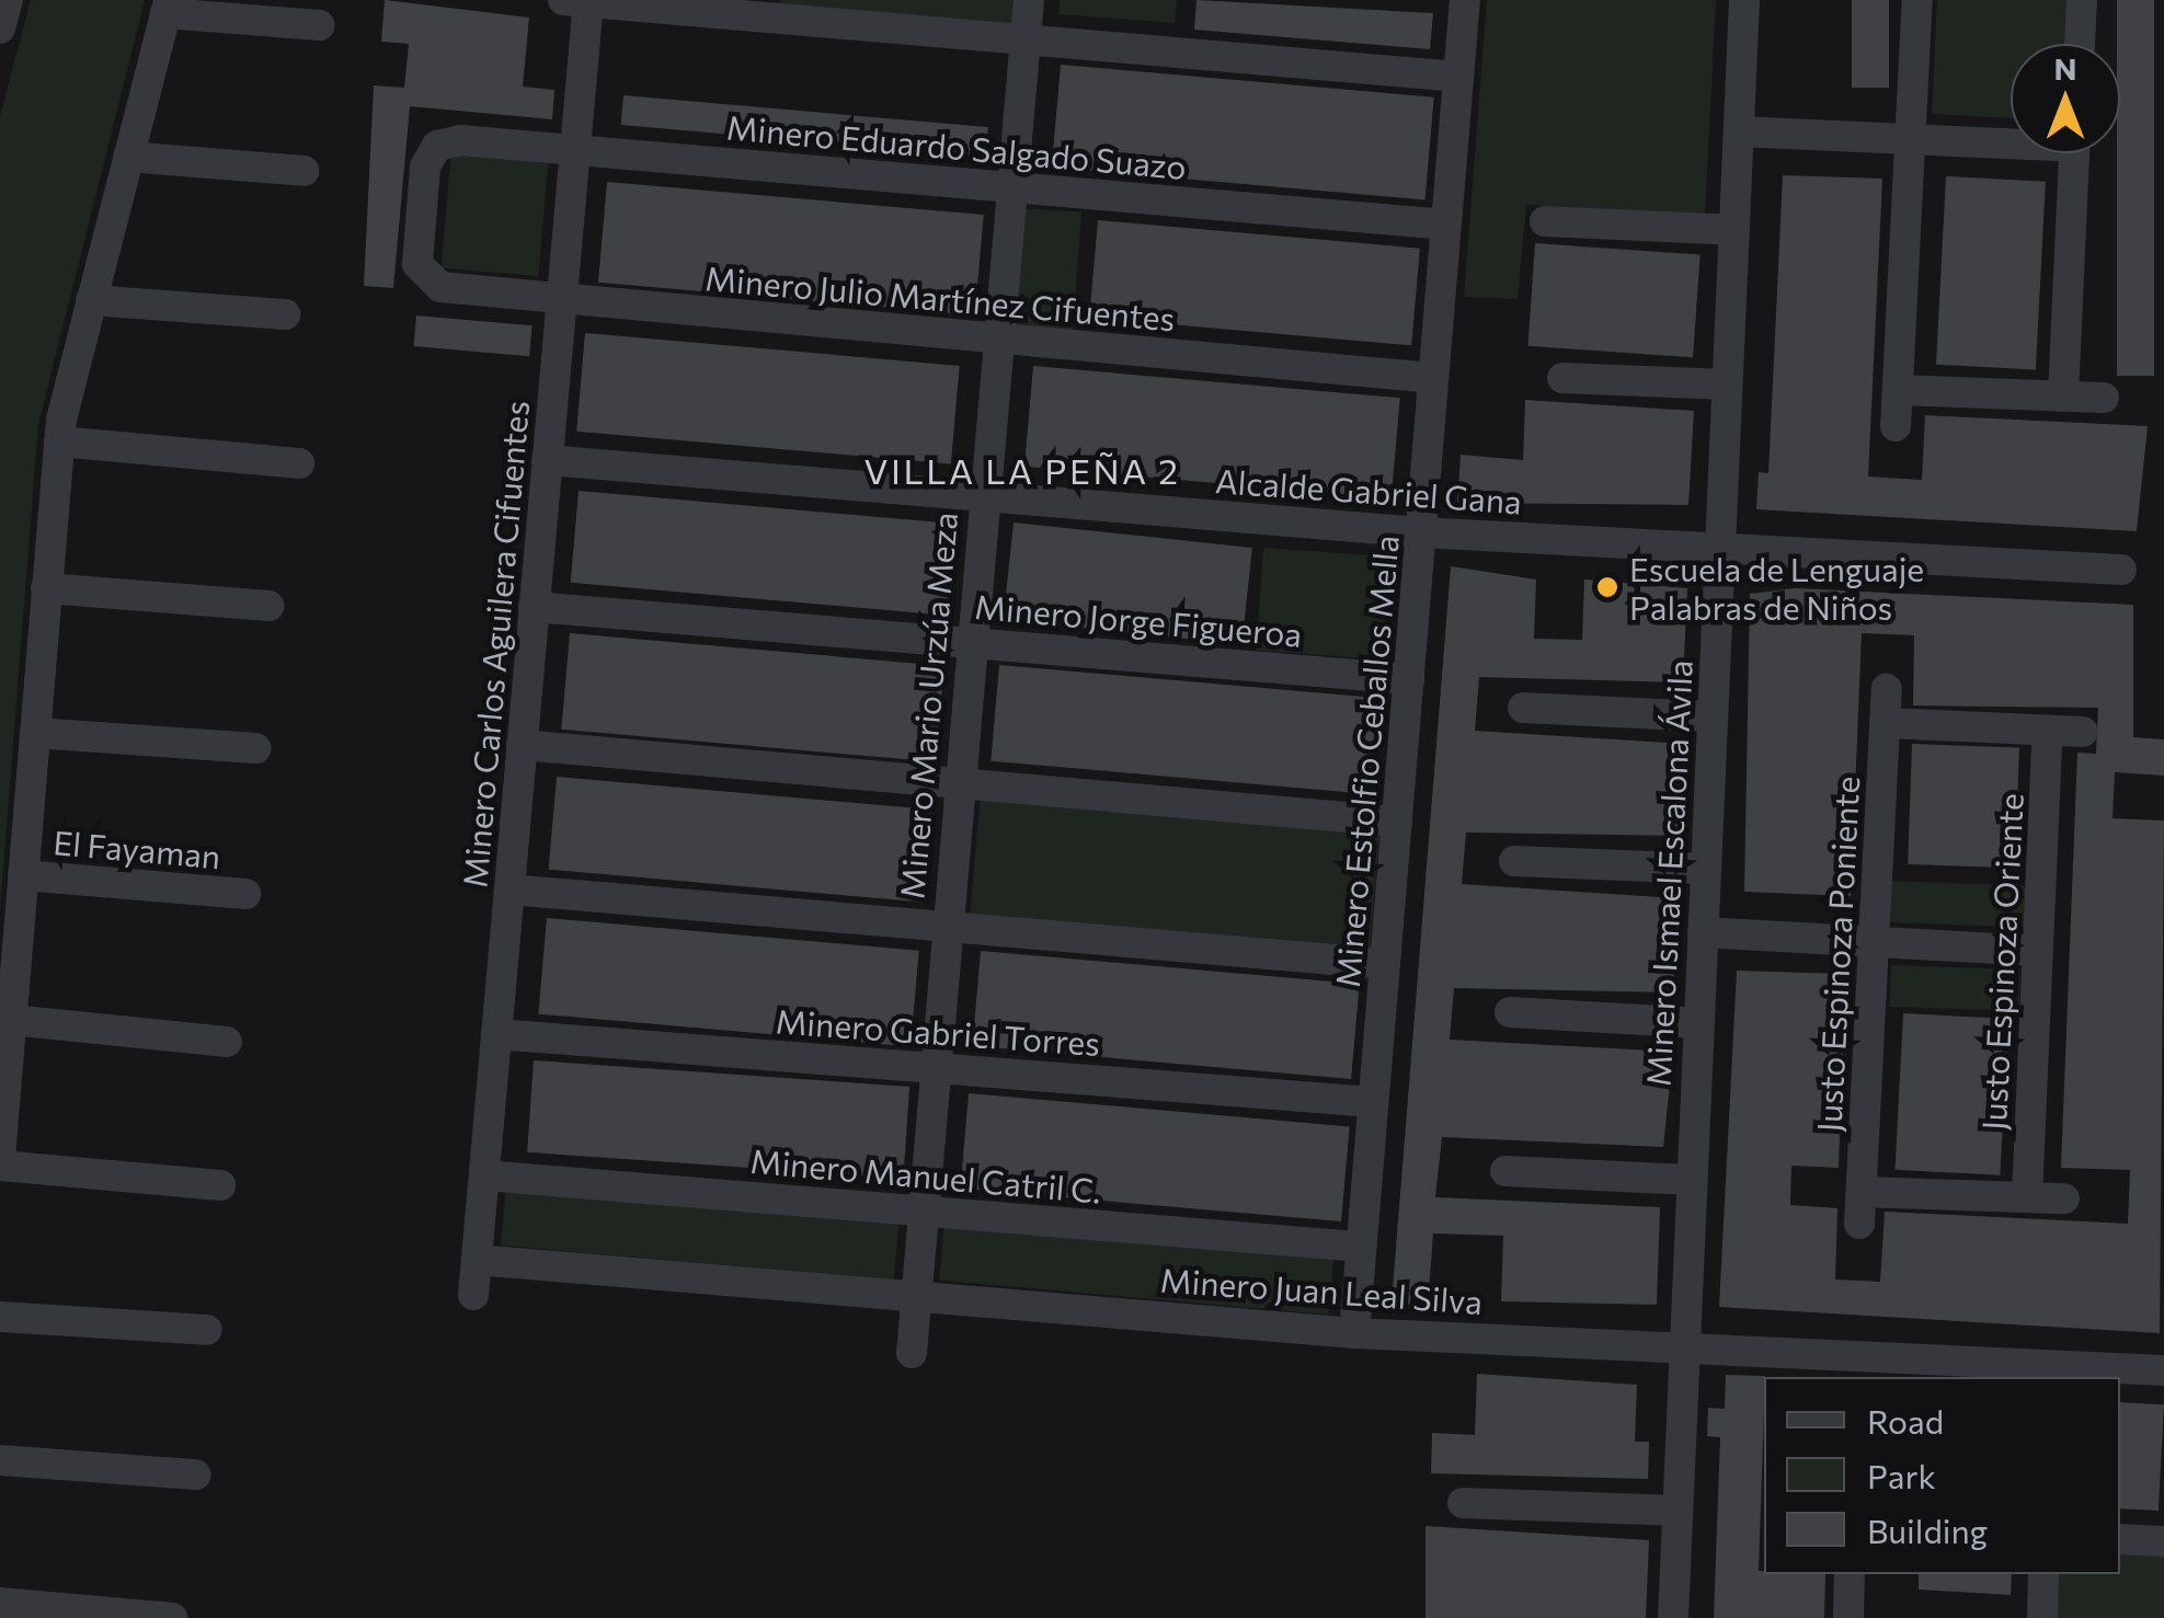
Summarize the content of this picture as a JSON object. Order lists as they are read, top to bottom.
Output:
{
  "streets": {
    "street": [
      "Minero Eduardo Salgado Suazo",
      "Minero Julio Martínez Cifuentes",
      "Alcalde Gabriel Gana",
      "Minero Jorge Figueroa",
      "Minero Carlos Aguilera Cifuentes",
      "Minero Mario Urzúa Meza",
      "Minero Estolfio Ceballos Mella",
      "El Fayaman",
      "Minero Ismael Escalona Ávila",
      "Justo Espinoza Poniente",
      "Justo Espinoza Oriente",
      "Minero Gabriel Torres",
      "Minero Manuel Catril C.",
      "Minero Juan Leal Silva"
    ]
  },
  "crossings": [
    ["Minero Eduardo Salgado Suazo", "Minero Julio Martínez Cifuentes"],
    ["Minero Eduardo Salgado Suazo", "Minero Carlos Aguilera Cifuentes"],
    ["Minero Eduardo Salgado Suazo", "Minero Mario Urzúa Meza"],
    ["Minero Eduardo Salgado Suazo", "Minero Estolfio Ceballos Mella"],
    ["Minero Julio Martínez Cifuentes", "Minero Carlos Aguilera Cifuentes"],
    ["Minero Julio Martínez Cifuentes", "Minero Mario Urzúa Meza"],
    ["Minero Julio Martínez Cifuentes", "Minero Estolfio Ceballos Mella"],
    ["Alcalde Gabriel Gana", "Minero Carlos Aguilera Cifuentes"],
    ["Alcalde Gabriel Gana", "Minero Mario Urzúa Meza"],
    ["Alcalde Gabriel Gana", "Minero Estolfio Ceballos Mella"],
    ["Alcalde Gabriel Gana", "Minero Ismael Escalona Ávila"],
    ["Minero Jorge Figueroa", "Minero Carlos Aguilera Cifuentes"],
    ["Minero Jorge Figueroa", "Minero Mario Urzúa Meza"],
    ["Minero Jorge Figueroa", "Minero Estolfio Ceballos Mella"],
    ["Minero Carlos Aguilera Cifuentes", "Minero Gabriel Torres"],
    ["Minero Carlos Aguilera Cifuentes", "Minero Manuel Catril C."],
    ["Minero Carlos Aguilera Cifuentes", "Minero Juan Leal Silva"],
    ["Minero Mario Urzúa Meza", "Minero Gabriel Torres"],
    ["Minero Mario Urzúa Meza", "Minero Manuel Catril C."],
    ["Minero Mario Urzúa Meza", "Minero Juan Leal Silva"],
    ["Minero Estolfio Ceballos Mella", "Minero Gabriel Torres"],
    ["Minero Estolfio Ceballos Mella", "Minero Manuel Catril C."],
    ["Minero Estolfio Ceballos Mella", "Minero Juan Leal Silva"],
    ["Minero Ismael Escalona Ávila", "Minero Juan Leal Silva"]
  ],
  "districts": ["VILLA LA PEÑA 2"],
  "places": ["Escuela de Lenguaje Palabras de Niños"],
  "legend": ["Road", "Park", "Building"],
  "north": "top"
}
